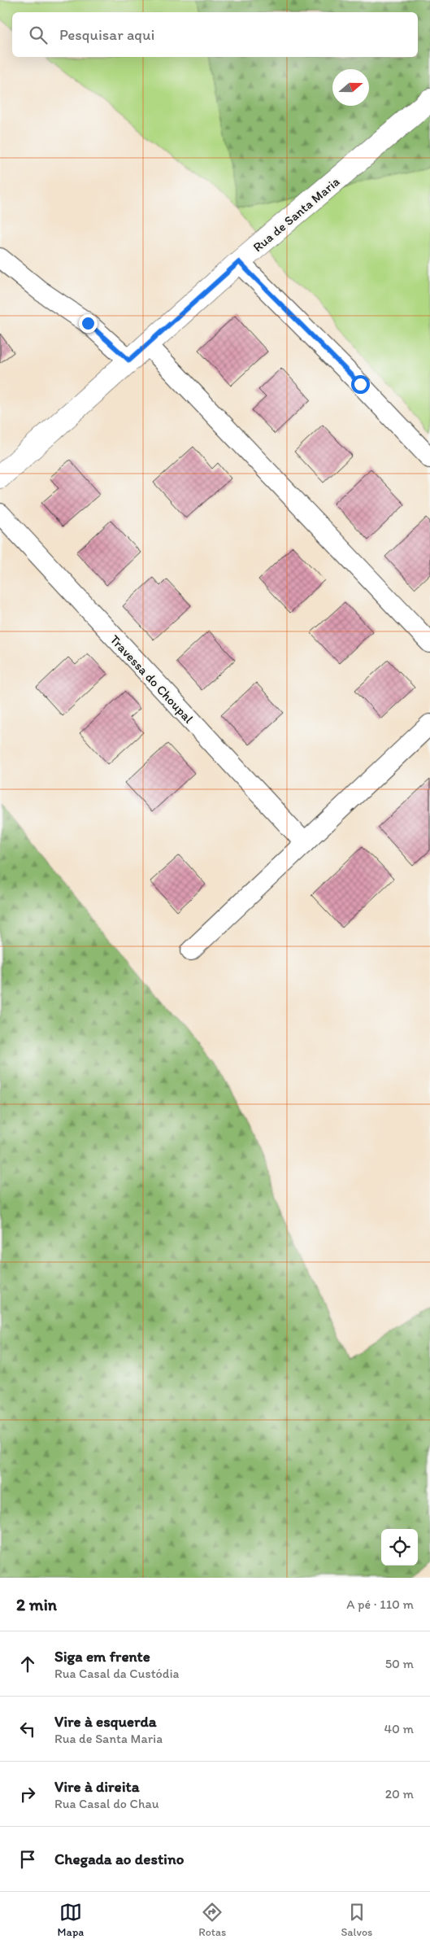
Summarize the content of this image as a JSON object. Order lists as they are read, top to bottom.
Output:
{
  "streets": {
    "street": ["Rua de Santa Maria", "Travessa do Choupal"]
  },
  "north": "right",
  "page": {
    "search": "Pesquisar aqui",
    "heading": ["2 min", "A pé · 110 m"],
    "list": [
      ["Siga em frente", "Rua Casal da Custódia", "50 m"],
      ["Vire à esquerda", "Rua de Santa Maria", "40 m"],
      ["Vire à direita", "Rua Casal do Chau", "20 m"],
      "Chegada ao destino"
    ],
    "nav": ["Mapa", "Rotas", "Salvos"]
  }
}
